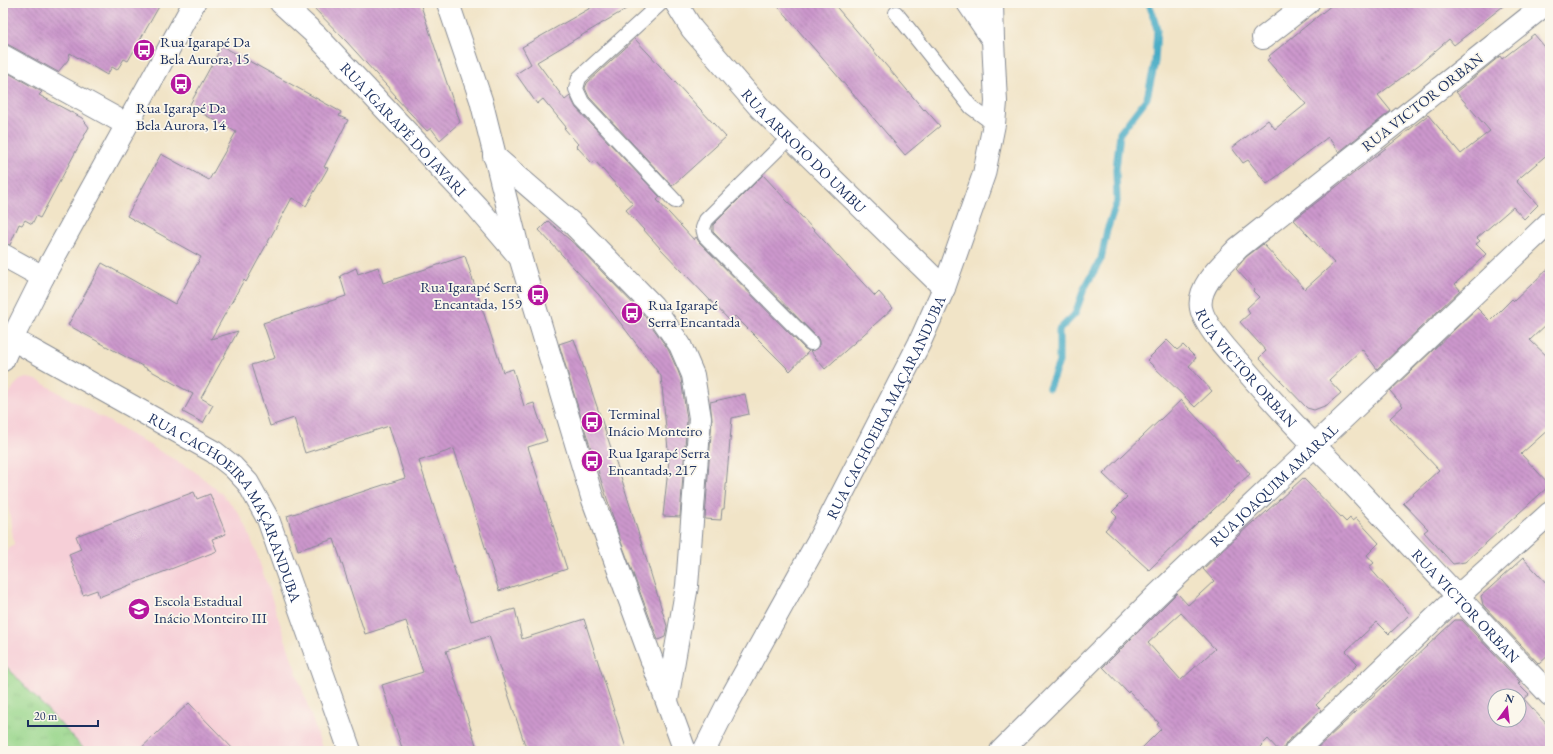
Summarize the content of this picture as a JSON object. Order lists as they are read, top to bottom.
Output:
{
  "streets": {
    "street": [
      "RUA VICTOR ORBAN",
      "RUA IGARAPÉ DO JAVARI",
      "RUA ARROIO DO UMBU",
      "RUA CACHOEIRA MAÇARANDUBA",
      "RUA JOAQUIM AMARAL"
    ]
  },
  "crossings": [
    ["RUA VICTOR ORBAN", "RUA JOAQUIM AMARAL"],
    ["RUA ARROIO DO UMBU", "RUA CACHOEIRA MAÇARANDUBA"]
  ],
  "places": {
    "bus stop": [
      "Rua Igarapé Da Bela Aurora, 15",
      "Rua Igarapé Da Bela Aurora, 14",
      "Rua Igarapé Serra Encantada, 159",
      "Rua Igarapé Serra Encantada",
      "Terminal Inácio Monteiro",
      "Rua Igarapé Serra Encantada, 217"
    ],
    "school or university": ["Escola Estadual Inácio Monteiro III"]
  },
  "scale_bar": "20 m",
  "north": "top"
}
